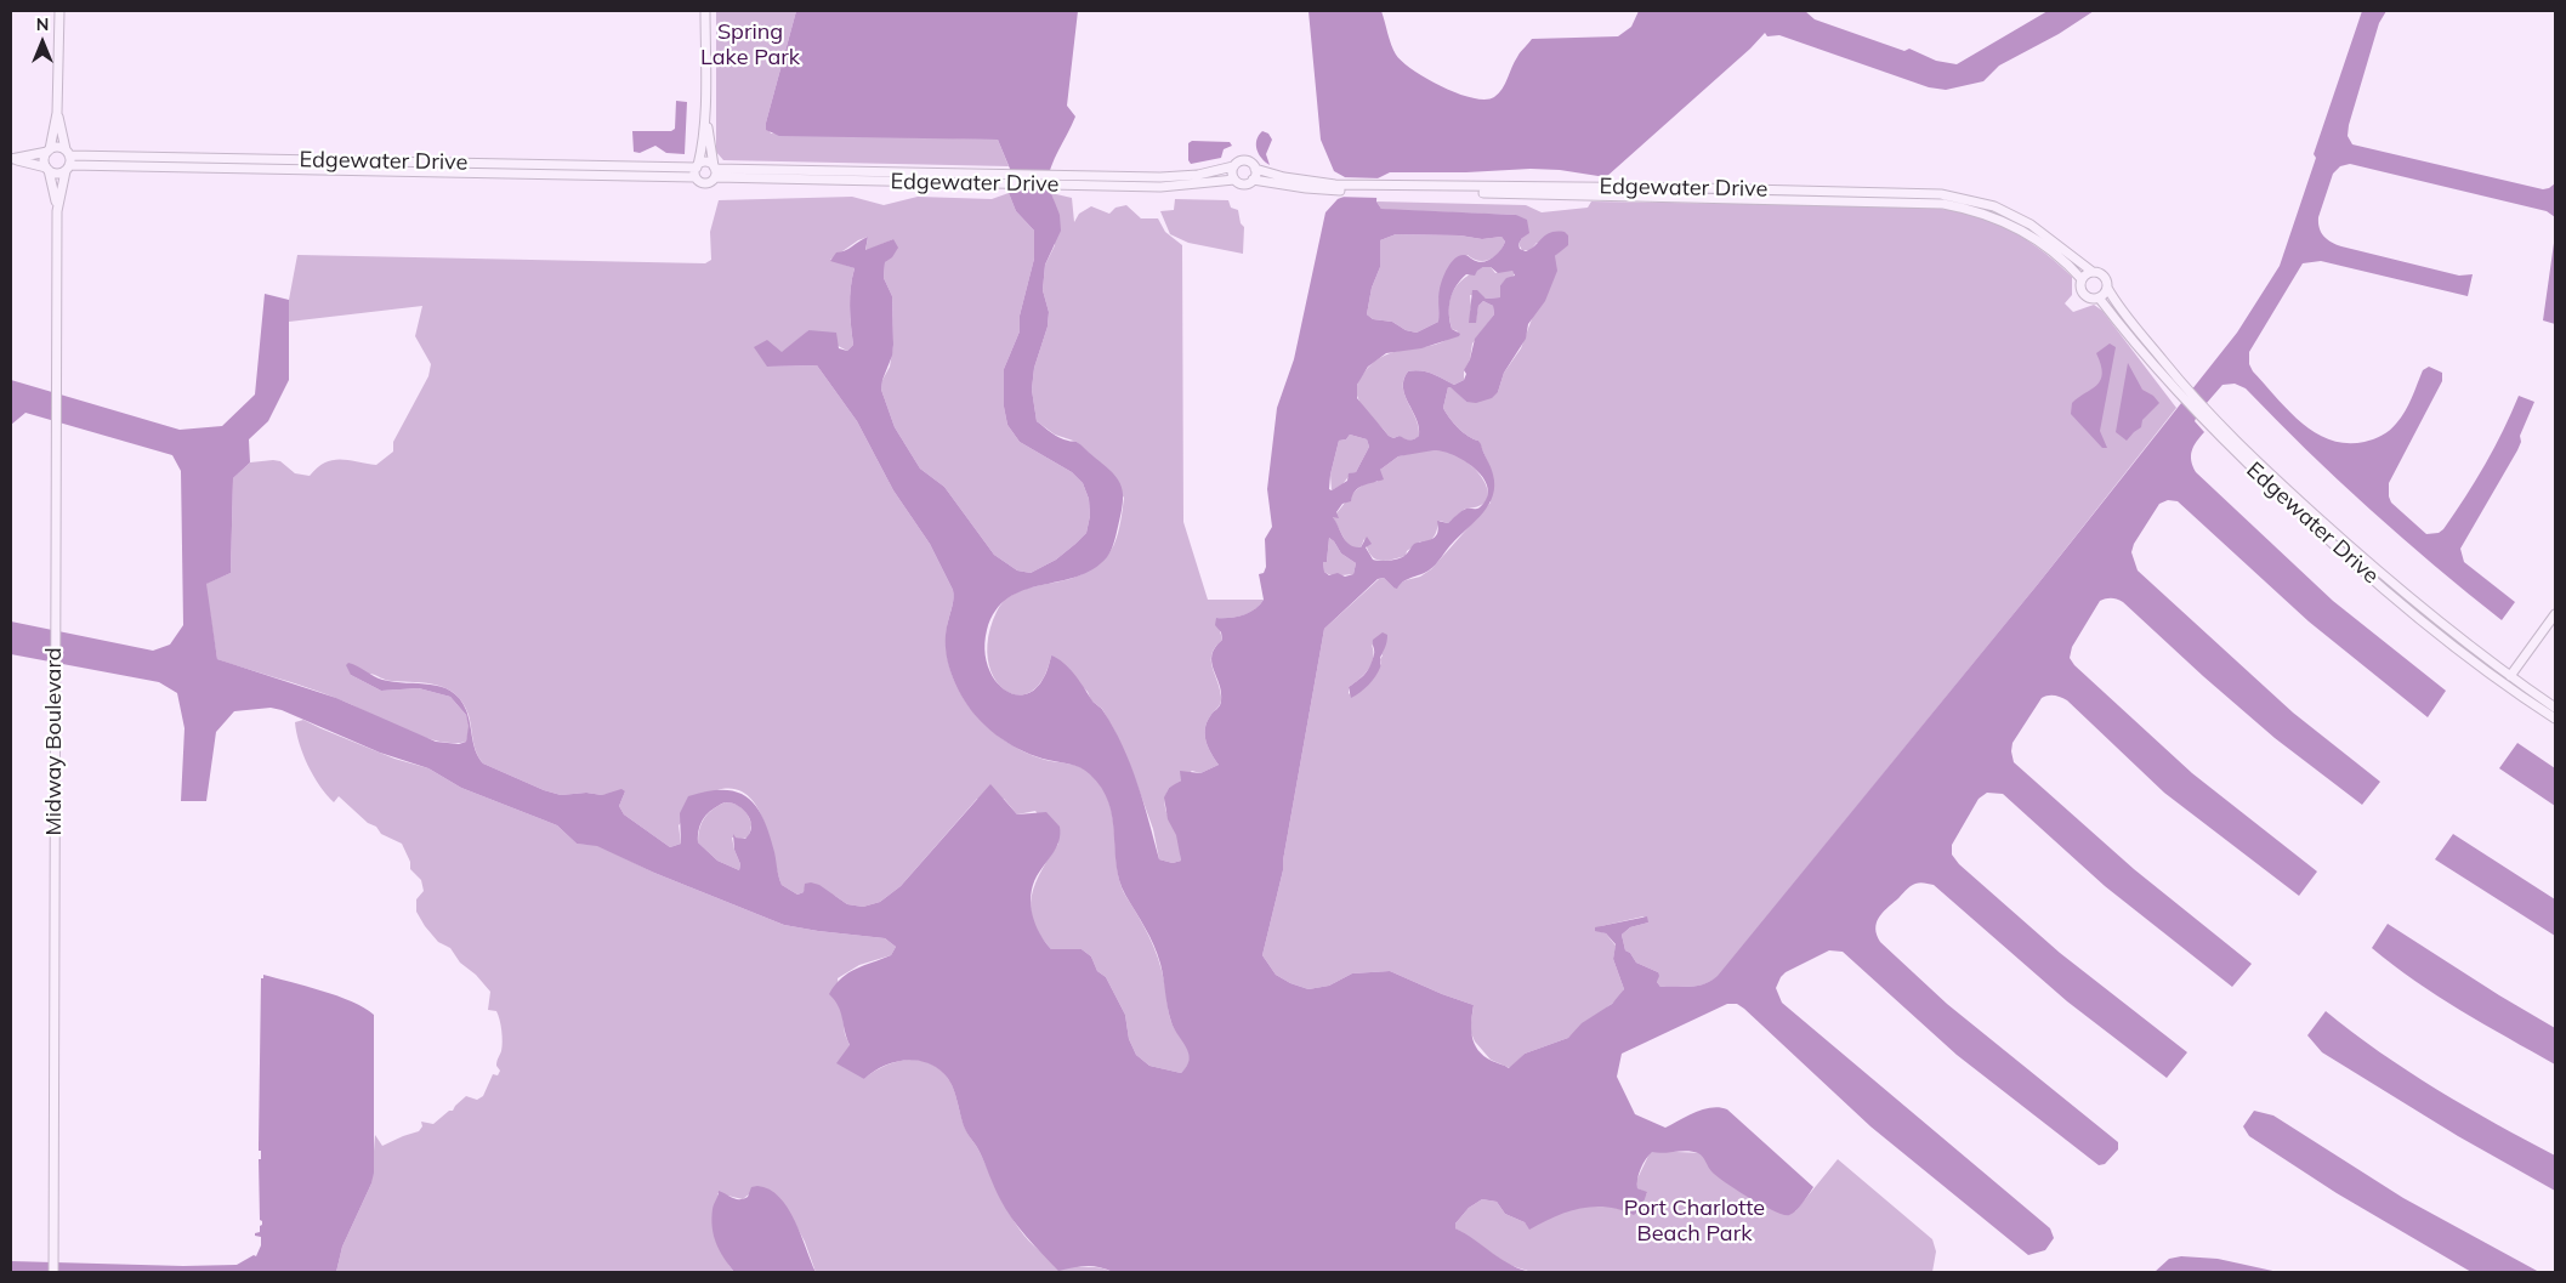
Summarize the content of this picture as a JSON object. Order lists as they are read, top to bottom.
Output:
{
  "streets": {
    "street": ["Edgewater Drive", "Midway Boulevard"]
  },
  "crossings": [
    ["Edgewater Drive", "Midway Boulevard"]
  ],
  "parks": ["Spring Lake Park", "Port Charlotte Beach Park"],
  "north": "top"
}
